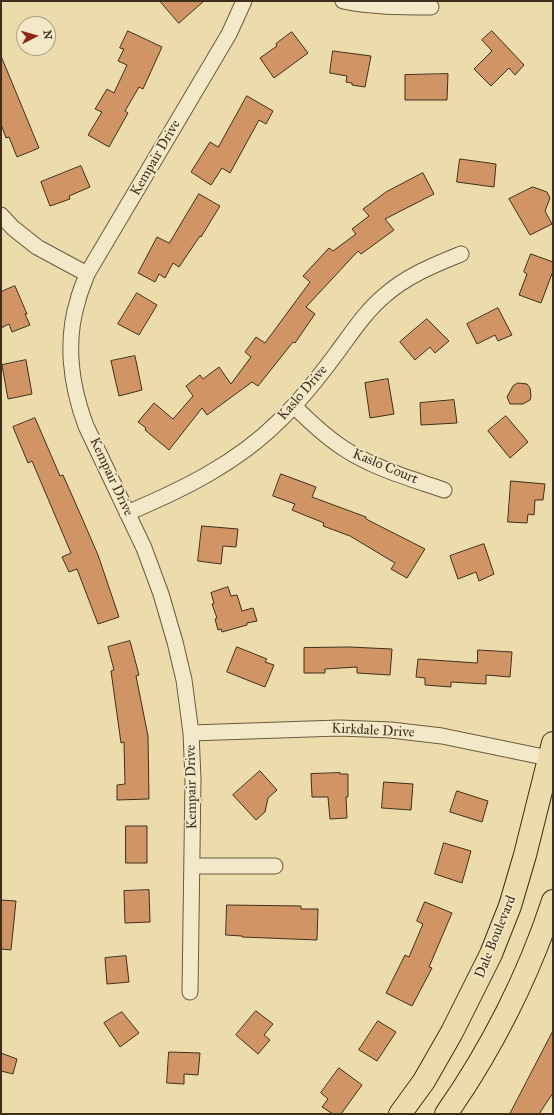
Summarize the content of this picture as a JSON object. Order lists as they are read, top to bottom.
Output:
{
  "streets": {
    "main road": ["Dale Boulevard"],
    "street": [
      "Kempair Drive",
      "Kaslo Drive",
      "Kaslo Court",
      "Kirkdale Drive"
    ]
  },
  "crossings": [
    ["Kempair Drive", "Kaslo Drive"],
    ["Kempair Drive", "Kirkdale Drive"],
    ["Kaslo Drive", "Kaslo Court"],
    ["Kirkdale Drive", "Dale Boulevard"]
  ],
  "north": "right"
}
